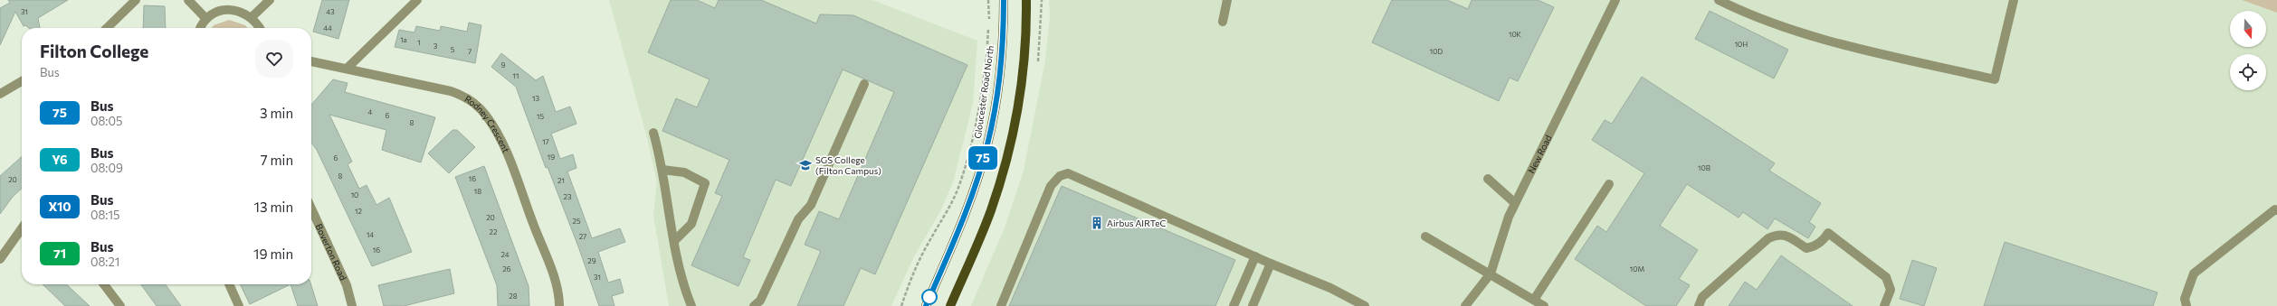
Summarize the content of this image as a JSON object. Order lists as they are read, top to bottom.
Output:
{
  "streets": {
    "main road": ["Gloucester Road North"],
    "street": ["Rodney Crescent", "New Road", "Boverton Road"]
  },
  "places": {
    "school or university": ["SGS College (Filton Campus)"],
    "building": ["Airbus AIRTeC"]
  },
  "lines": ["bus line 75"],
  "house_numbers": [
    "31",
    "43",
    "44",
    "10K",
    "1a",
    "1",
    "10H",
    "3",
    "5",
    "7",
    "10D",
    "9",
    "11",
    "13",
    "4",
    "6",
    "15",
    "8",
    "17",
    "19",
    "6",
    "10B",
    "8",
    "16",
    "20",
    "21",
    "18",
    "10",
    "23",
    "12",
    "20",
    "25",
    "22",
    "14",
    "27",
    "16",
    "24",
    "29",
    "26",
    "10M",
    "31",
    "28"
  ],
  "north": "bottom",
  "page": {
    "on_map": "75",
    "heading": ["Filton College", "Bus"],
    "list": [
      {
        "mark": "75",
        "name": "Bus",
        "note": "08:05",
        "value": "3 min"
      },
      {
        "mark": "Y6",
        "name": "Bus",
        "note": "08:09",
        "value": "7 min"
      },
      {
        "mark": "X10",
        "name": "Bus",
        "note": "08:15",
        "value": "13 min"
      },
      {
        "mark": "71",
        "name": "Bus",
        "note": "08:21",
        "value": "19 min"
      }
    ]
  }
}
